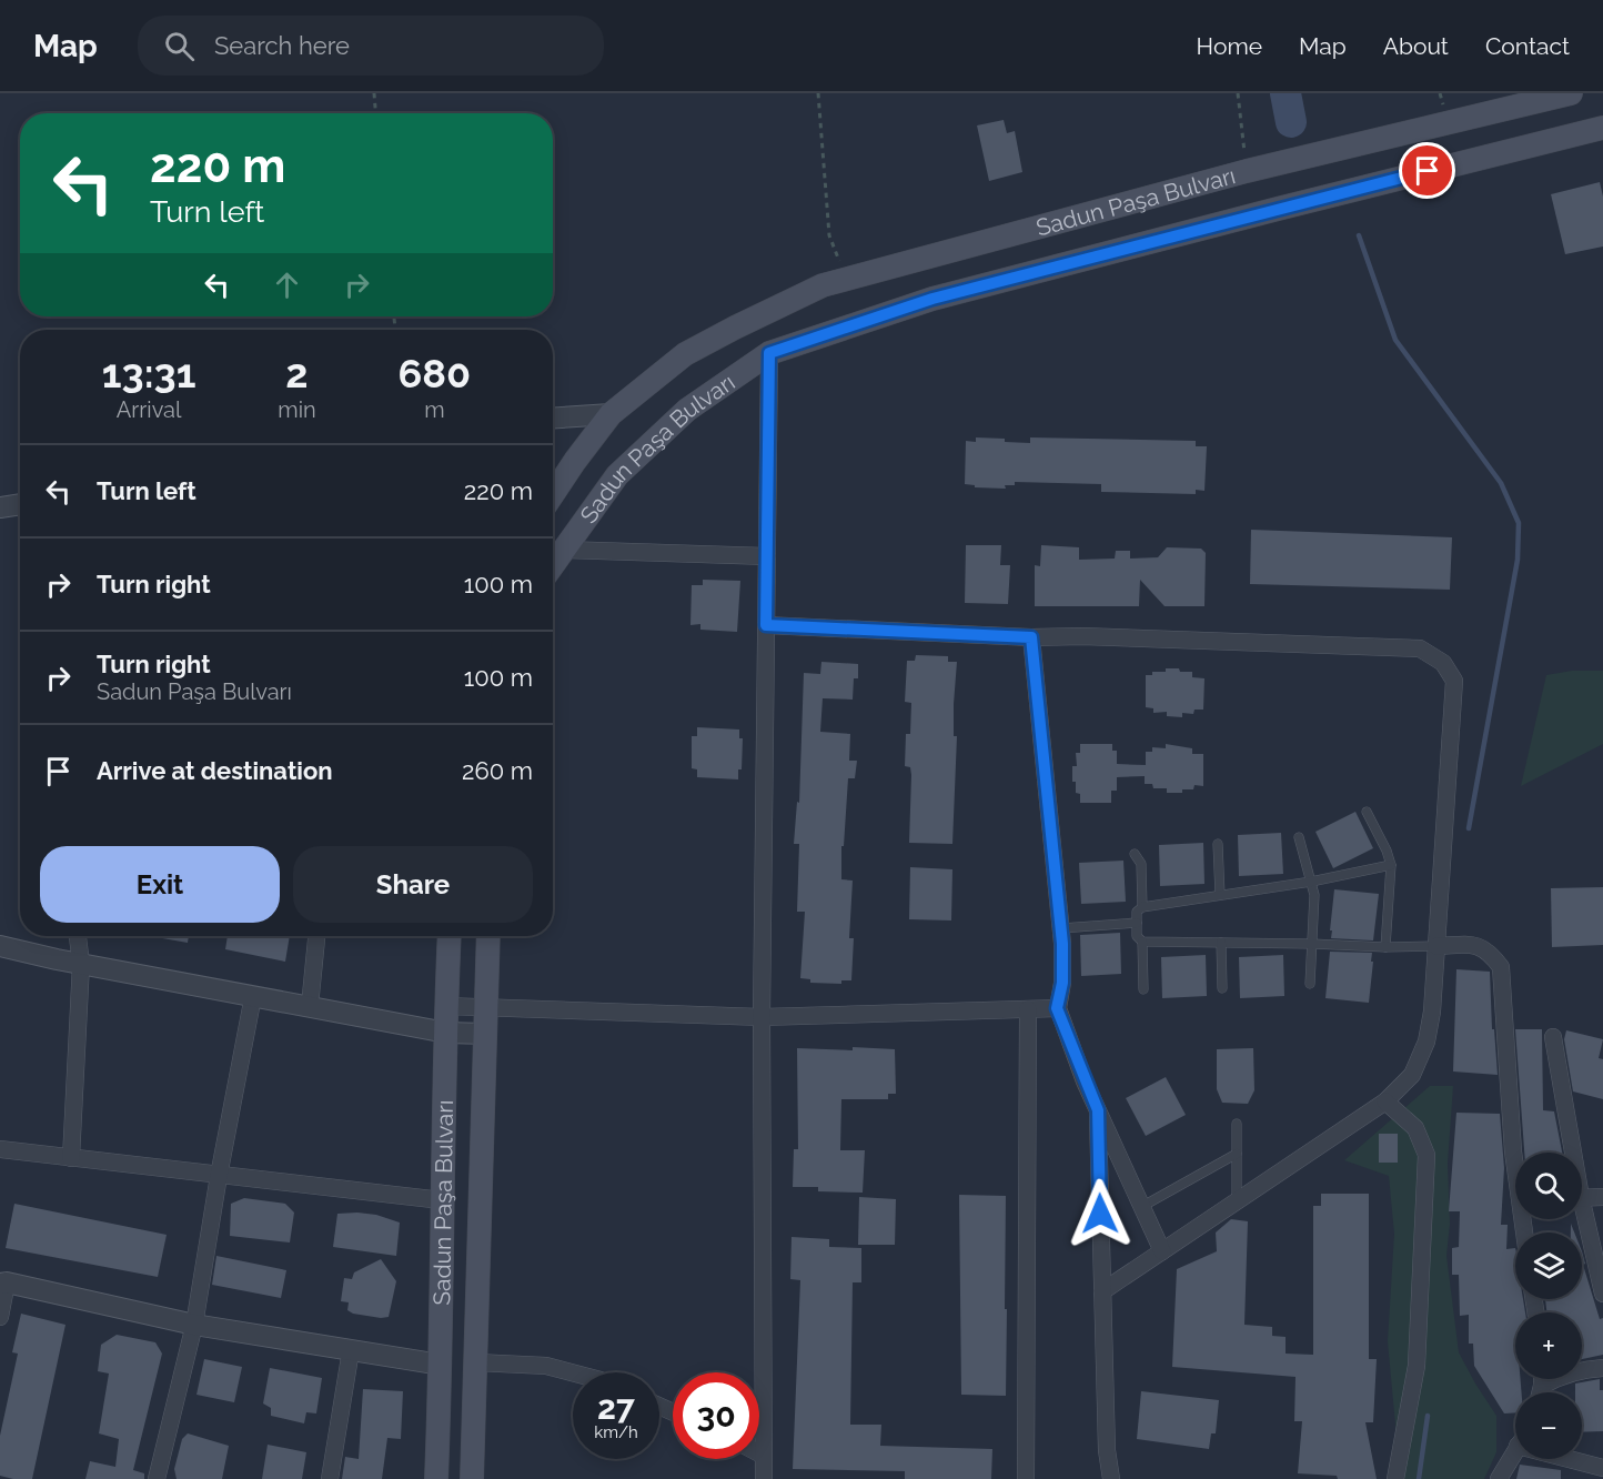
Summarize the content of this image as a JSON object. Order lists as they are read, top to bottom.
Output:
{
  "streets": {
    "main road": ["Sadun Paşa Bulvarı"]
  },
  "page": {
    "header": "Map",
    "search": "Search here",
    "nav": [
      "Home",
      "Map",
      "About",
      "Contact"
    ],
    "turn": ["220 m", "Turn left"],
    "eta": [
      "13:31",
      "Arrival",
      "2",
      "min",
      "680",
      "m"
    ],
    "list": [
      {
        "name": "Turn left",
        "value": "220 m"
      },
      {
        "name": "Turn right",
        "value": "100 m"
      },
      {
        "name": "Turn right",
        "note": "Sadun Paşa Bulvarı",
        "value": "100 m"
      },
      {
        "name": "Arrive at destination",
        "value": "260 m"
      }
    ],
    "buttons": ["Exit", "Share"],
    "map_buttons": ["+", "−"],
    "speed": "27 km/h",
    "limit": "30"
  }
}
